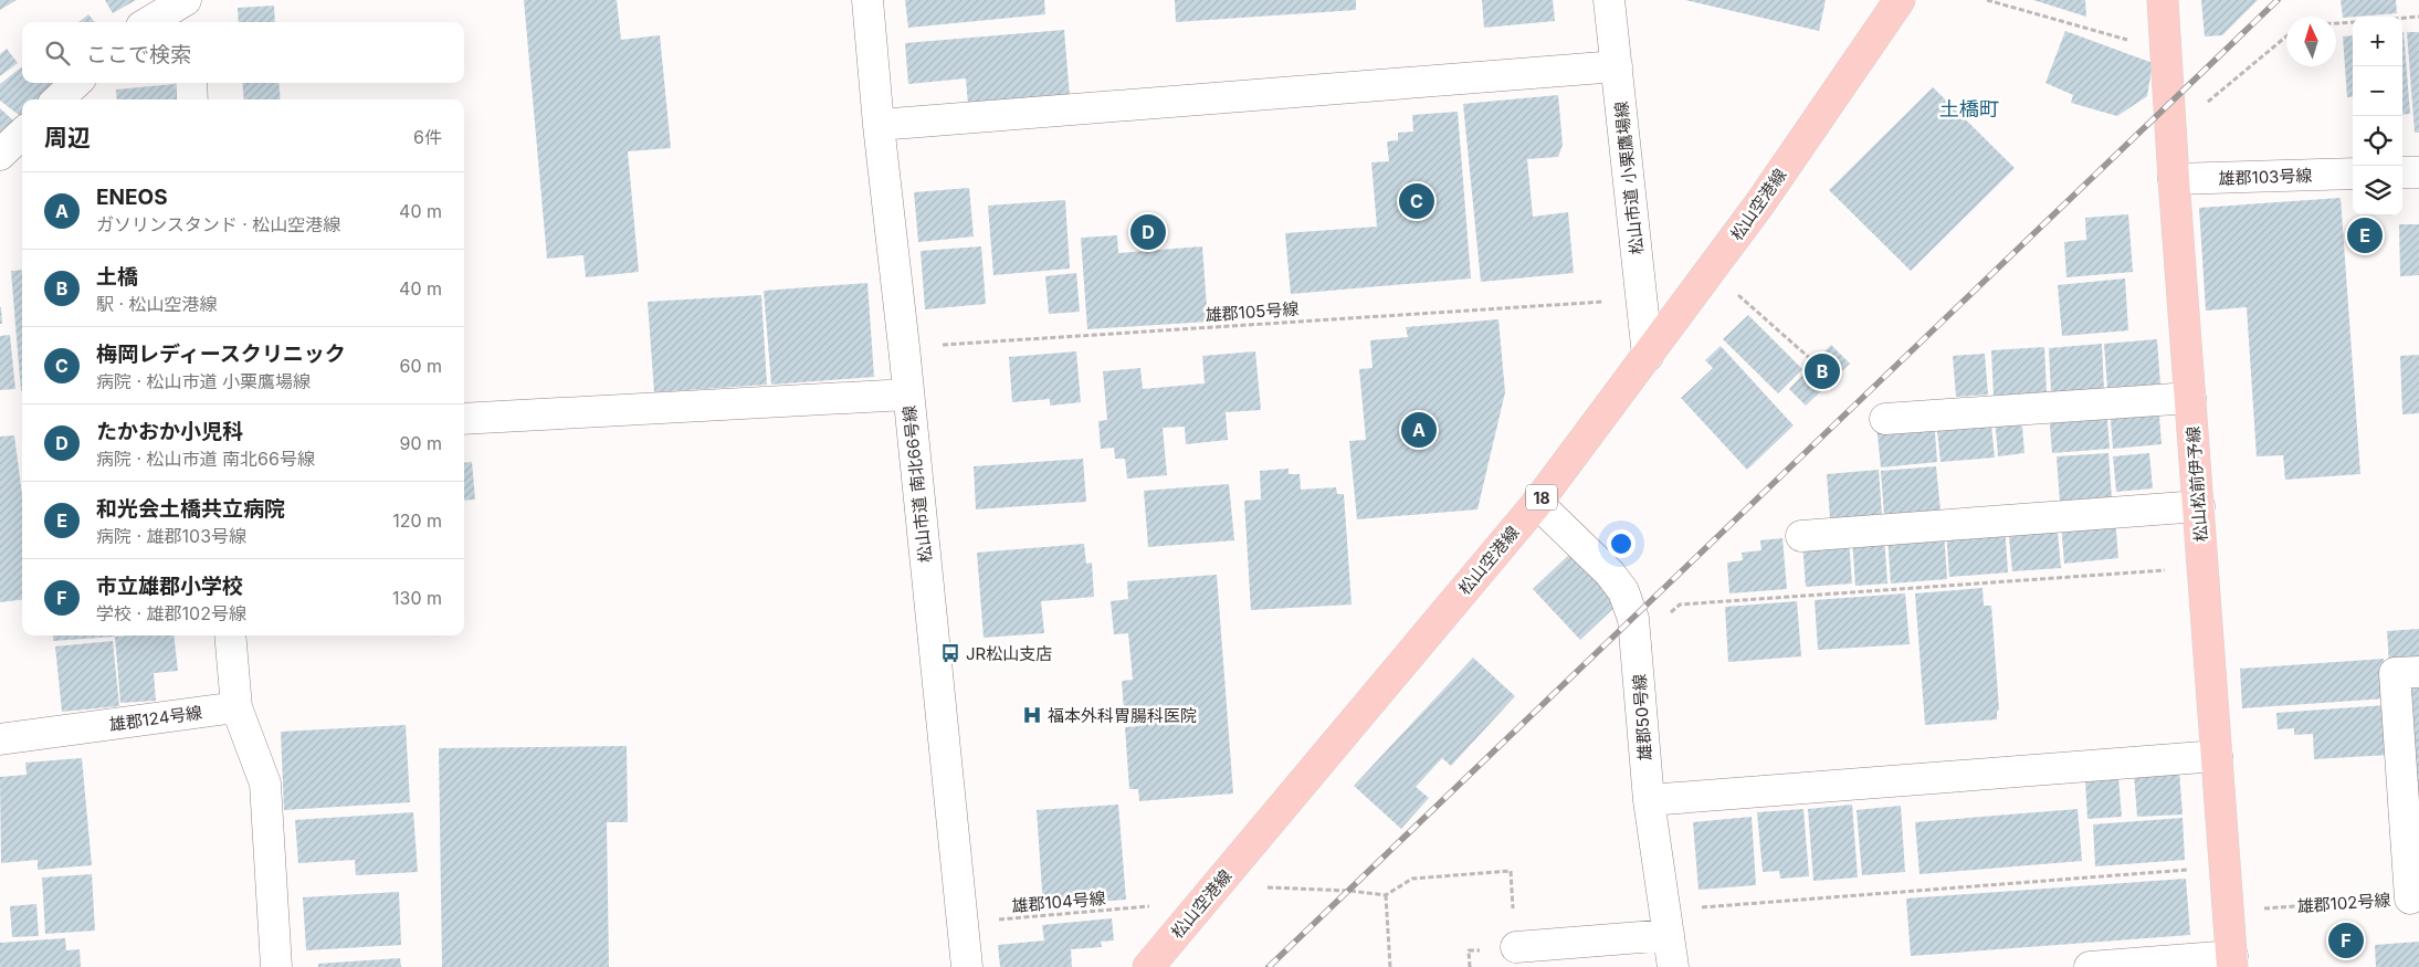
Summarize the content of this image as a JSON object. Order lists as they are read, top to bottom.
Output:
{
  "streets": {
    "main road": ["松山空港線", "松山松前伊予線", "18"],
    "street": [
      "雄郡103号線",
      "松山市道 小栗鷹場線",
      "松山市道 南北66号線",
      "雄郡50号線",
      "雄郡124号線",
      "雄郡102号線"
    ],
    "path": ["雄郡105号線", "雄郡104号線"]
  },
  "crossings": [
    ["雄郡103号線", "松山松前伊予線"],
    ["松山市道 小栗鷹場線", "松山空港線"],
    ["松山空港線", "雄郡50号線"],
    ["雄郡105号線", "松山市道 南北66号線"],
    ["松山市道 南北66号線", "雄郡104号線"],
    ["松山松前伊予線", "雄郡102号線"]
  ],
  "districts": ["土橋町"],
  "places": {
    "bus stop": ["JR松山支店"],
    "hospital": ["福本外科胃腸科医院"]
  },
  "north": "top",
  "page": {
    "map_buttons": ["+", "−"],
    "search": "ここで検索",
    "heading": ["周辺", "6件"],
    "list": [
      {
        "mark": "A",
        "name": "ENEOS",
        "note": "ガソリンスタンド · 松山空港線",
        "value": "40 m"
      },
      {
        "mark": "B",
        "name": "土橋",
        "note": "駅 · 松山空港線",
        "value": "40 m"
      },
      {
        "mark": "C",
        "name": "梅岡レディースクリニック",
        "note": "病院 · 松山市道 小栗鷹場線",
        "value": "60 m"
      },
      {
        "mark": "D",
        "name": "たかおか小児科",
        "note": "病院 · 松山市道 南北66号線",
        "value": "90 m"
      },
      {
        "mark": "E",
        "name": "和光会土橋共立病院",
        "note": "病院 · 雄郡103号線",
        "value": "120 m"
      },
      {
        "mark": "F",
        "name": "市立雄郡小学校",
        "note": "学校 · 雄郡102号線",
        "value": "130 m"
      }
    ],
    "pins": [
      "C",
      "D",
      "E",
      "B",
      "A",
      "F"
    ]
  }
}
